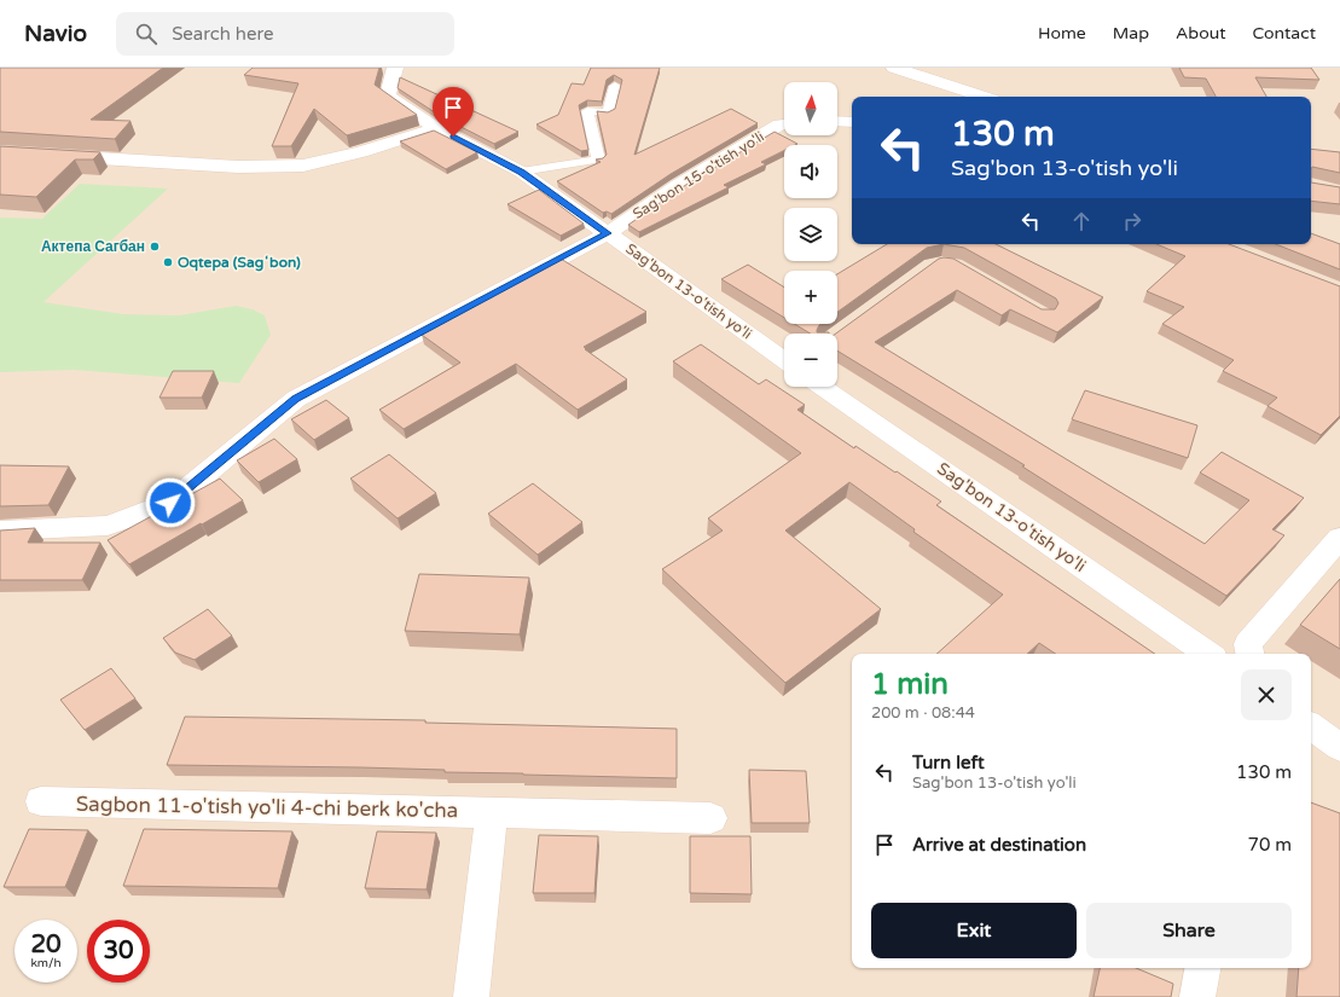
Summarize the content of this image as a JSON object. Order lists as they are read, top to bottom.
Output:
{
  "streets": {
    "street": ["Sag'bon 15-o'tish yo'li", "Sag'bon 13-o'tish yo'li", "Sagbon 11-o'tish yo'li 4-chi berk ko'cha"]
  },
  "crossings": [
    ["Sag'bon 15-o'tish yo'li", "Sag'bon 13-o'tish yo'li"]
  ],
  "places": ["Актепа Сагбан", "Oqtepa (Sagʻbon)"],
  "north": "top",
  "page": {
    "header": "Navio",
    "search": "Search here",
    "nav": [
      "Home",
      "Map",
      "About",
      "Contact"
    ],
    "map_buttons": ["+", "−"],
    "turn": ["130 m", "Sag'bon 13-o'tish yo'li"],
    "heading": ["1 min", "200 m · 08:44"],
    "list": [
      {
        "name": "Turn left",
        "note": "Sag'bon 13-o'tish yo'li",
        "value": "130 m"
      },
      {
        "name": "Arrive at destination",
        "value": "70 m"
      }
    ],
    "buttons": ["Exit", "Share"],
    "speed": "20 km/h",
    "limit": "30"
  }
}
